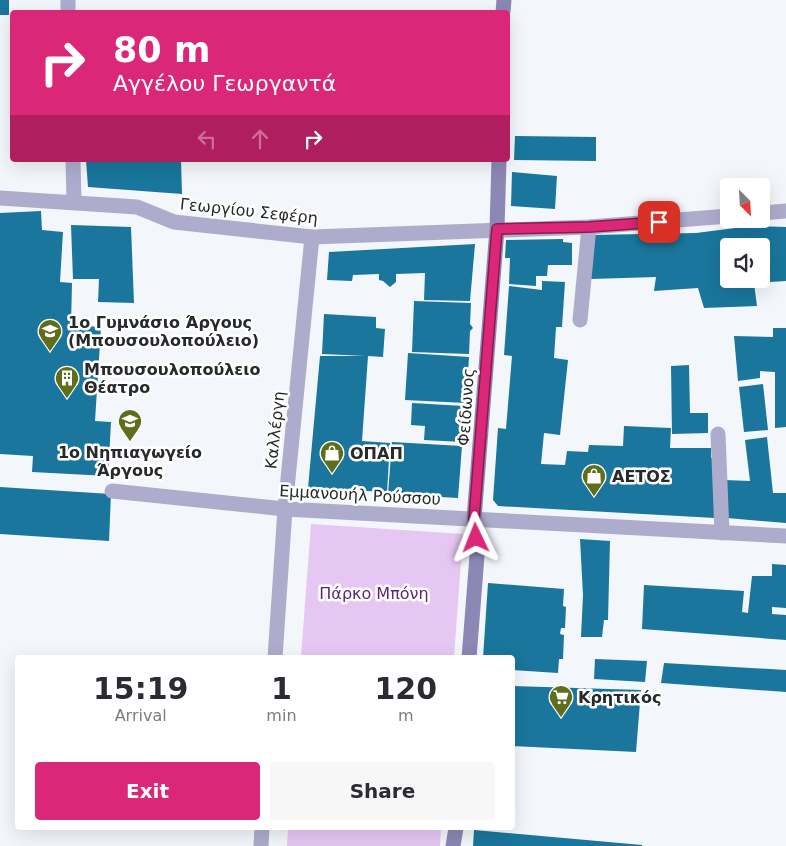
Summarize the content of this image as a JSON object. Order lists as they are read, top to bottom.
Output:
{
  "streets": {
    "main road": ["Φείδωνος"],
    "street": ["Γεωργίου Σεφέρη", "Καλλέργη", "Εμμανουήλ Ρούσσου"]
  },
  "crossings": [
    ["Γεωργίου Σεφέρη", "Φείδωνος"],
    ["Γεωργίου Σεφέρη", "Καλλέργη"],
    ["Φείδωνος", "Εμμανουήλ Ρούσσου"],
    ["Καλλέργη", "Εμμανουήλ Ρούσσου"]
  ],
  "parks": ["Πάρκο Μπόνη"],
  "places": {
    "school or university": ["1ο Γυμνάσιο Άργους (Μπουσουλοπούλειο)", "1ο Νηπιαγωγείο Άργους"],
    "building": ["Μπουσουλοπούλειο Θέατρο"],
    "shop": ["ΟΠΑΠ", "ΑΕΤΟΣ"],
    "supermarket": ["Κρητικός"]
  },
  "north": "bottom right",
  "page": {
    "turn": ["80 m", "Αγγέλου Γεωργαντά"],
    "eta": [
      "15:19",
      "Arrival",
      "1",
      "min",
      "120",
      "m"
    ],
    "buttons": ["Exit", "Share"]
  }
}
